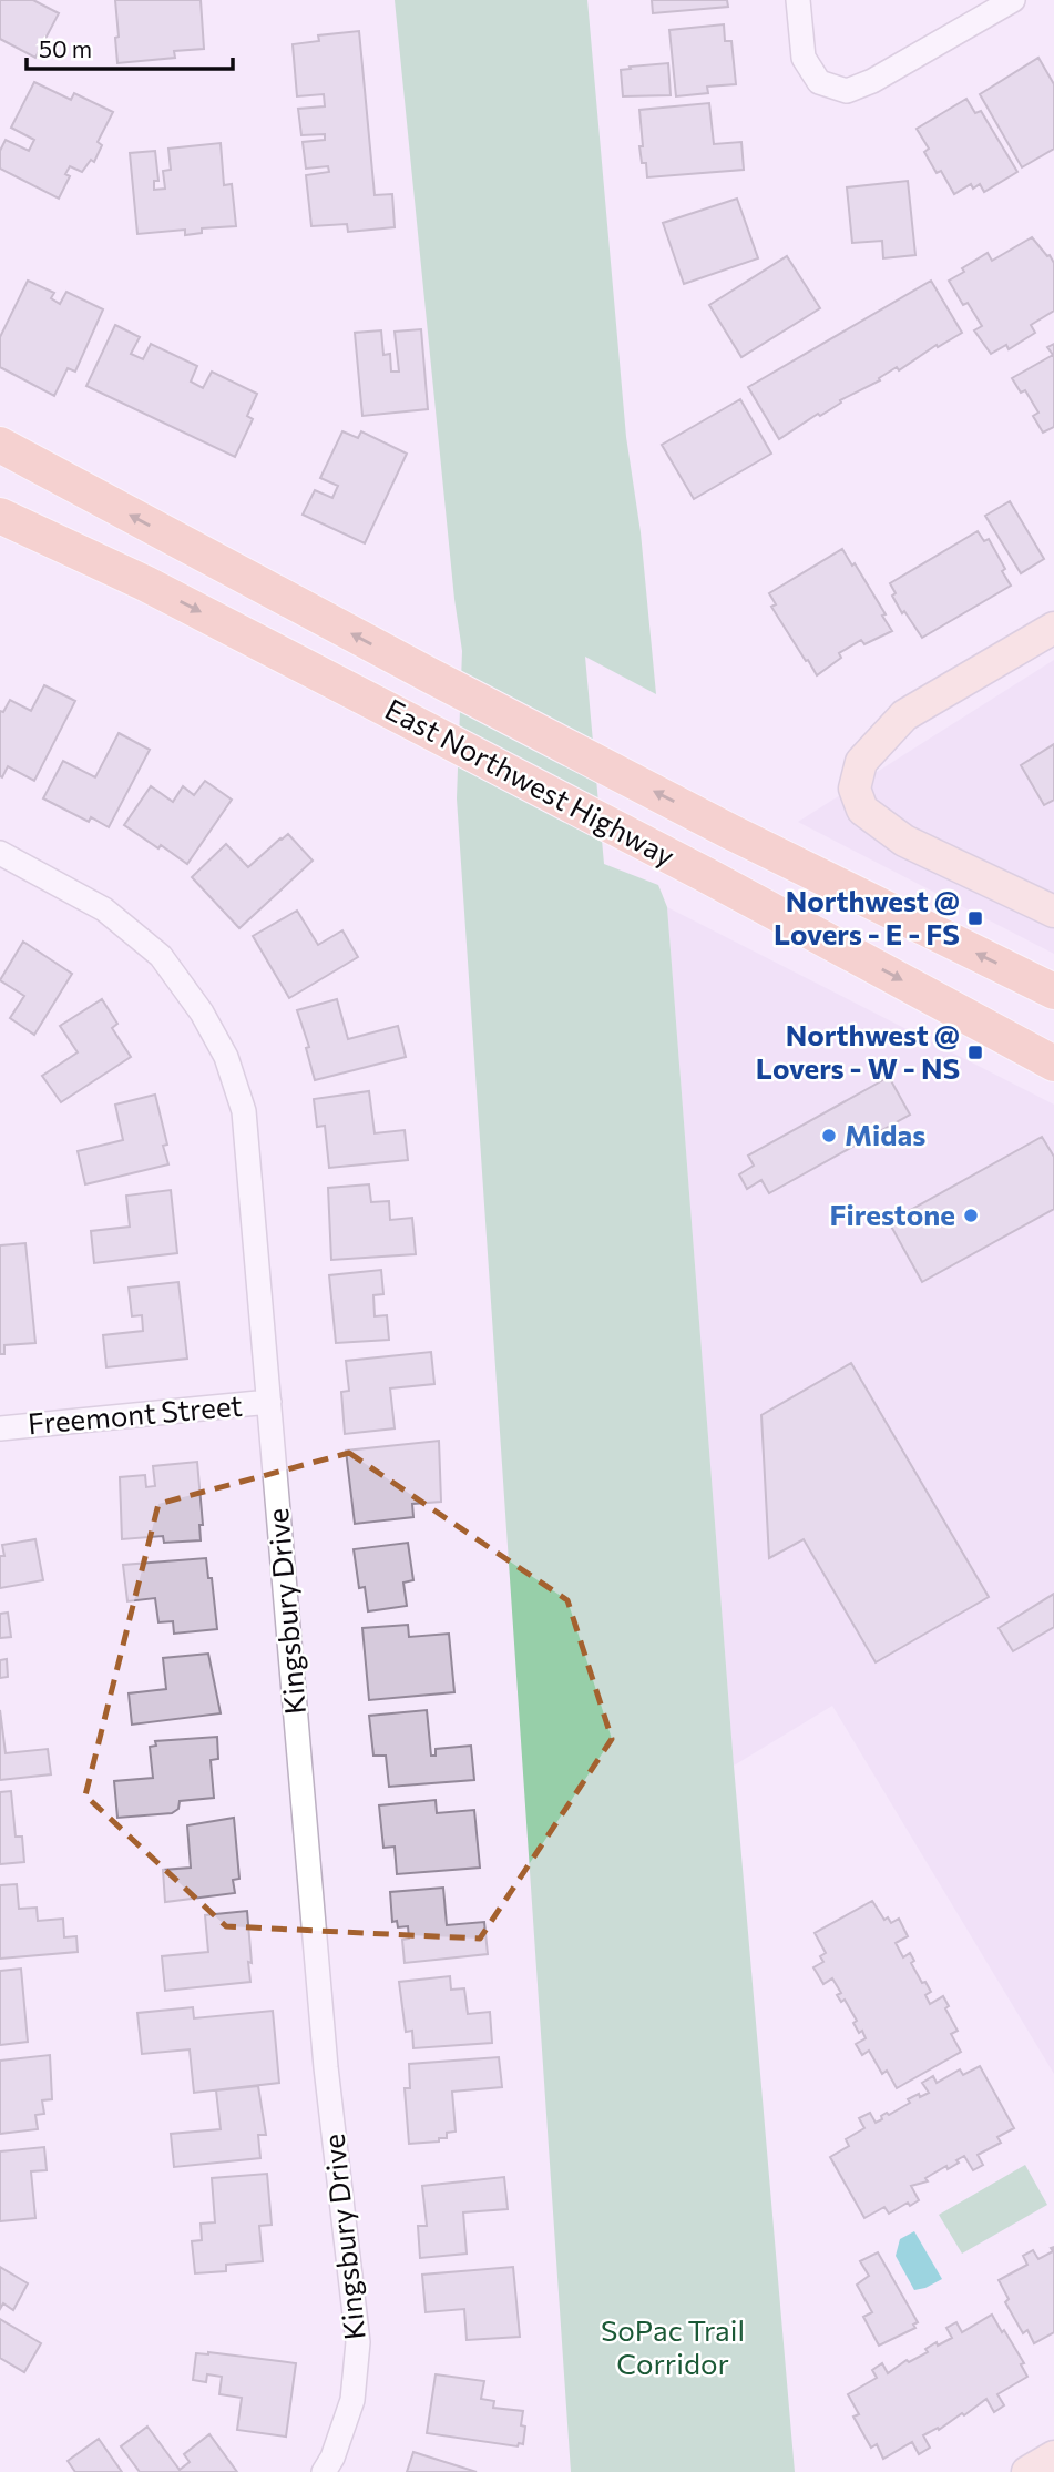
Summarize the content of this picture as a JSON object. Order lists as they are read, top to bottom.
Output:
{
  "streets": {
    "main road": ["East Northwest Highway"],
    "street": ["Freemont Street", "Kingsbury Drive"]
  },
  "crossings": [
    ["Freemont Street", "Kingsbury Drive"]
  ],
  "parks": ["SoPac Trail Corridor"],
  "places": {
    "transit": ["Northwest @ Lovers - E - FS", "Northwest @ Lovers - W - NS"],
    "other": ["Midas", "Firestone"]
  },
  "scale_bar": "50 m"
}
